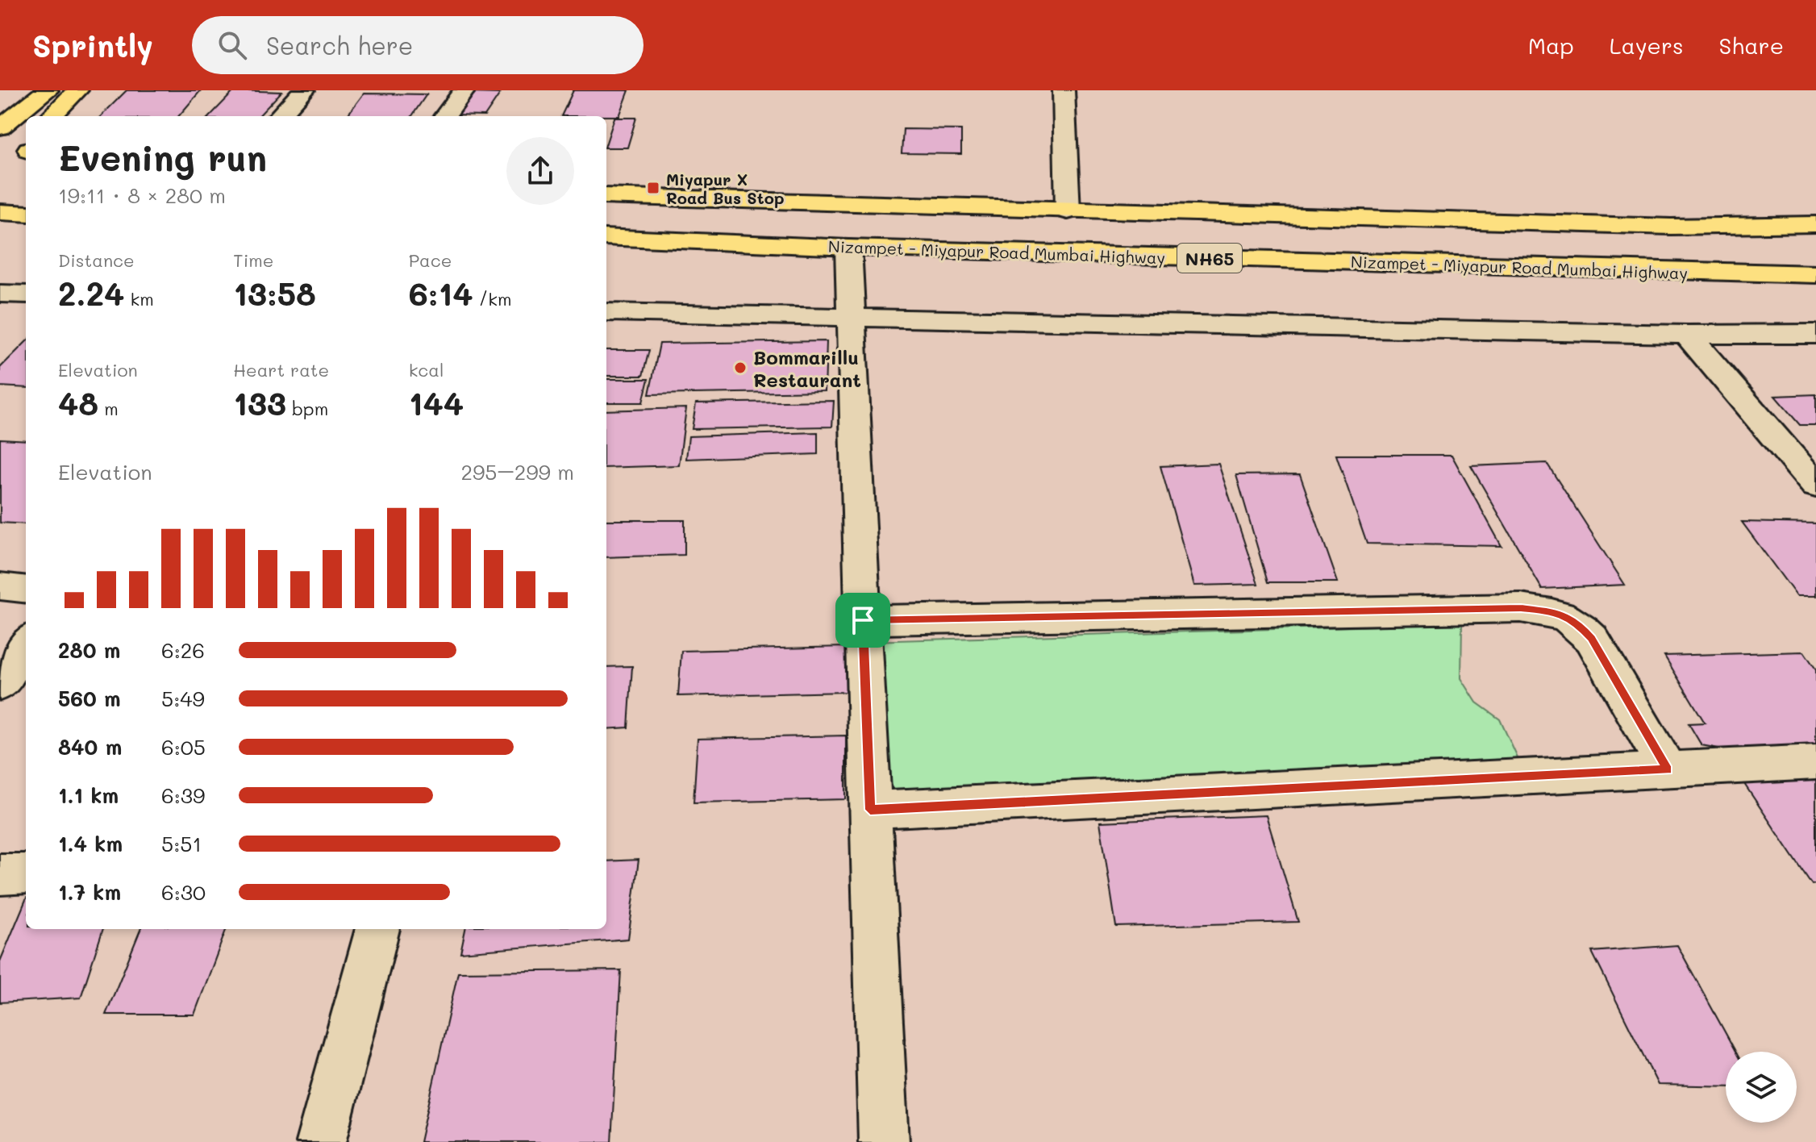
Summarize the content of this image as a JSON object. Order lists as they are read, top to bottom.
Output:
{
  "streets": {
    "main road": ["Nizampet - Miyapur Road Mumbai Highway", "NH65"]
  },
  "places": {
    "transit": ["Miyapur X Road Bus Stop"],
    "other": ["Bommarillu Restaurant"]
  },
  "page": {
    "header": "Sprintly",
    "search": "Search here",
    "nav": ["Map", "Layers", "Share"],
    "heading": ["Evening run", "19:11 · 8 × 280 m"],
    "stats": [
      ["Distance", "2.24 km"],
      ["Time", "13:58"],
      ["Pace", "6:14 /km"],
      ["Elevation", "48 m"],
      ["Heart rate", "133 bpm"],
      ["kcal", "144"]
    ],
    "chart": ["Elevation", "295–299 m"],
    "list": [
      {
        "name": "280 m",
        "note": "6:26"
      },
      {
        "name": "560 m",
        "note": "5:49"
      },
      {
        "name": "840 m",
        "note": "6:05"
      },
      {
        "name": "1.1 km",
        "note": "6:39"
      },
      {
        "name": "1.4 km",
        "note": "5:51"
      },
      {
        "name": "1.7 km",
        "note": "6:30"
      }
    ]
  }
}
